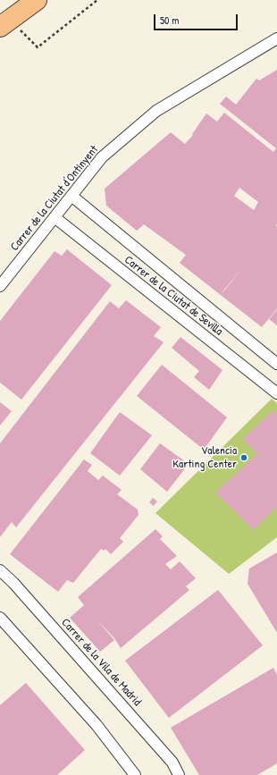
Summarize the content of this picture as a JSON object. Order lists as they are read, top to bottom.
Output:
{
  "streets": {
    "street": ["Carrer de la Ciutat d'Ontinyent", "Carrer de la Ciutat de Sevilla", "Carrer de la Vila de Madrid"]
  },
  "crossings": [
    ["Carrer de la Ciutat d'Ontinyent", "Carrer de la Ciutat de Sevilla"]
  ],
  "places": ["Valencia Karting Center"],
  "scale_bar": "50 m"
}
